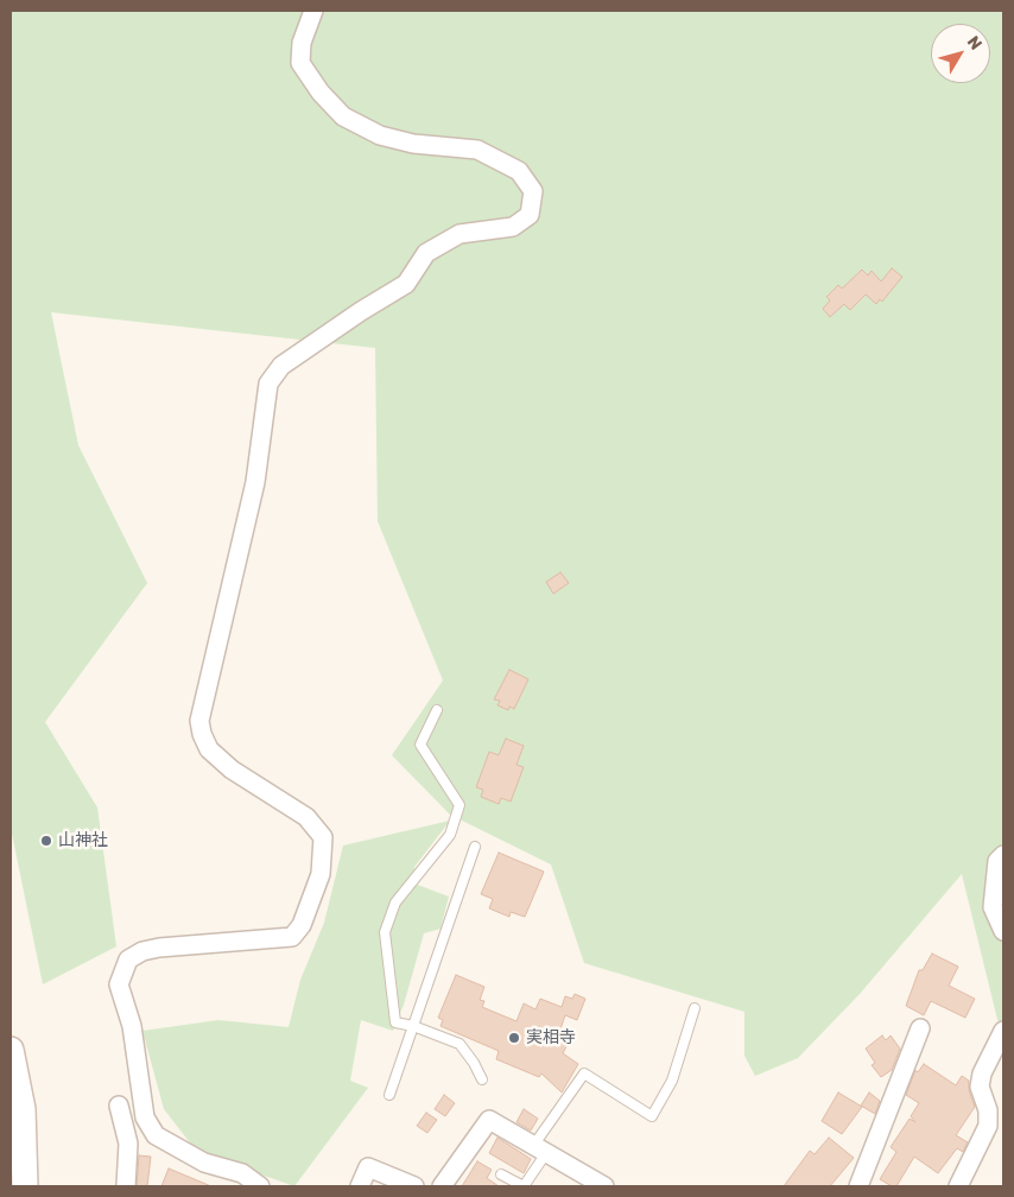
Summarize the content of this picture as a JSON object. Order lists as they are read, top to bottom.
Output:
{
  "places": ["山神社", "実相寺"],
  "north": "top right"
}
